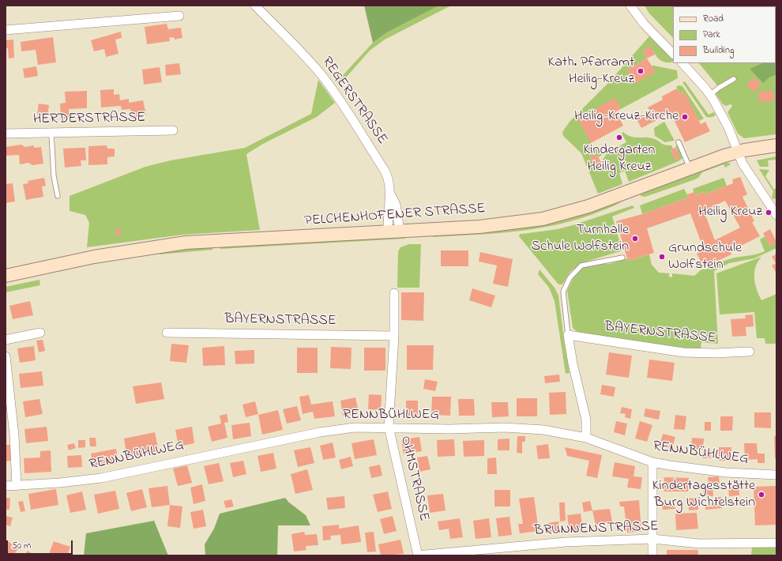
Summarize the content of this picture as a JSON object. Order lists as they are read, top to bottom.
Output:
{
  "streets": {
    "main road": ["PELCHENHOFENER STRASSE"],
    "street": [
      "REGERSTRASSE",
      "HERDERSTRASSE",
      "BAYERNSTRASSE",
      "RENNBÜHLWEG",
      "OHMSTRASSE",
      "BRUNNENSTRASSE"
    ]
  },
  "crossings": [
    ["REGERSTRASSE", "PELCHENHOFENER STRASSE"],
    ["BAYERNSTRASSE", "OHMSTRASSE"],
    ["RENNBÜHLWEG", "OHMSTRASSE"],
    ["OHMSTRASSE", "BRUNNENSTRASSE"]
  ],
  "places": [
    "Kath. Pfarramt Heilig-Kreuz",
    "Heilig-Kreuz-Kirche",
    "Kindergarten Heilig Kreuz",
    "Heilig Kreuz",
    "Turnhalle Schule Wolfstein",
    "Grundschule Wolfstein",
    "Kindertagesstätte Burg Wichtelstein"
  ],
  "legend": ["Road", "Park", "Building"],
  "scale_bar": "50 m"
}
